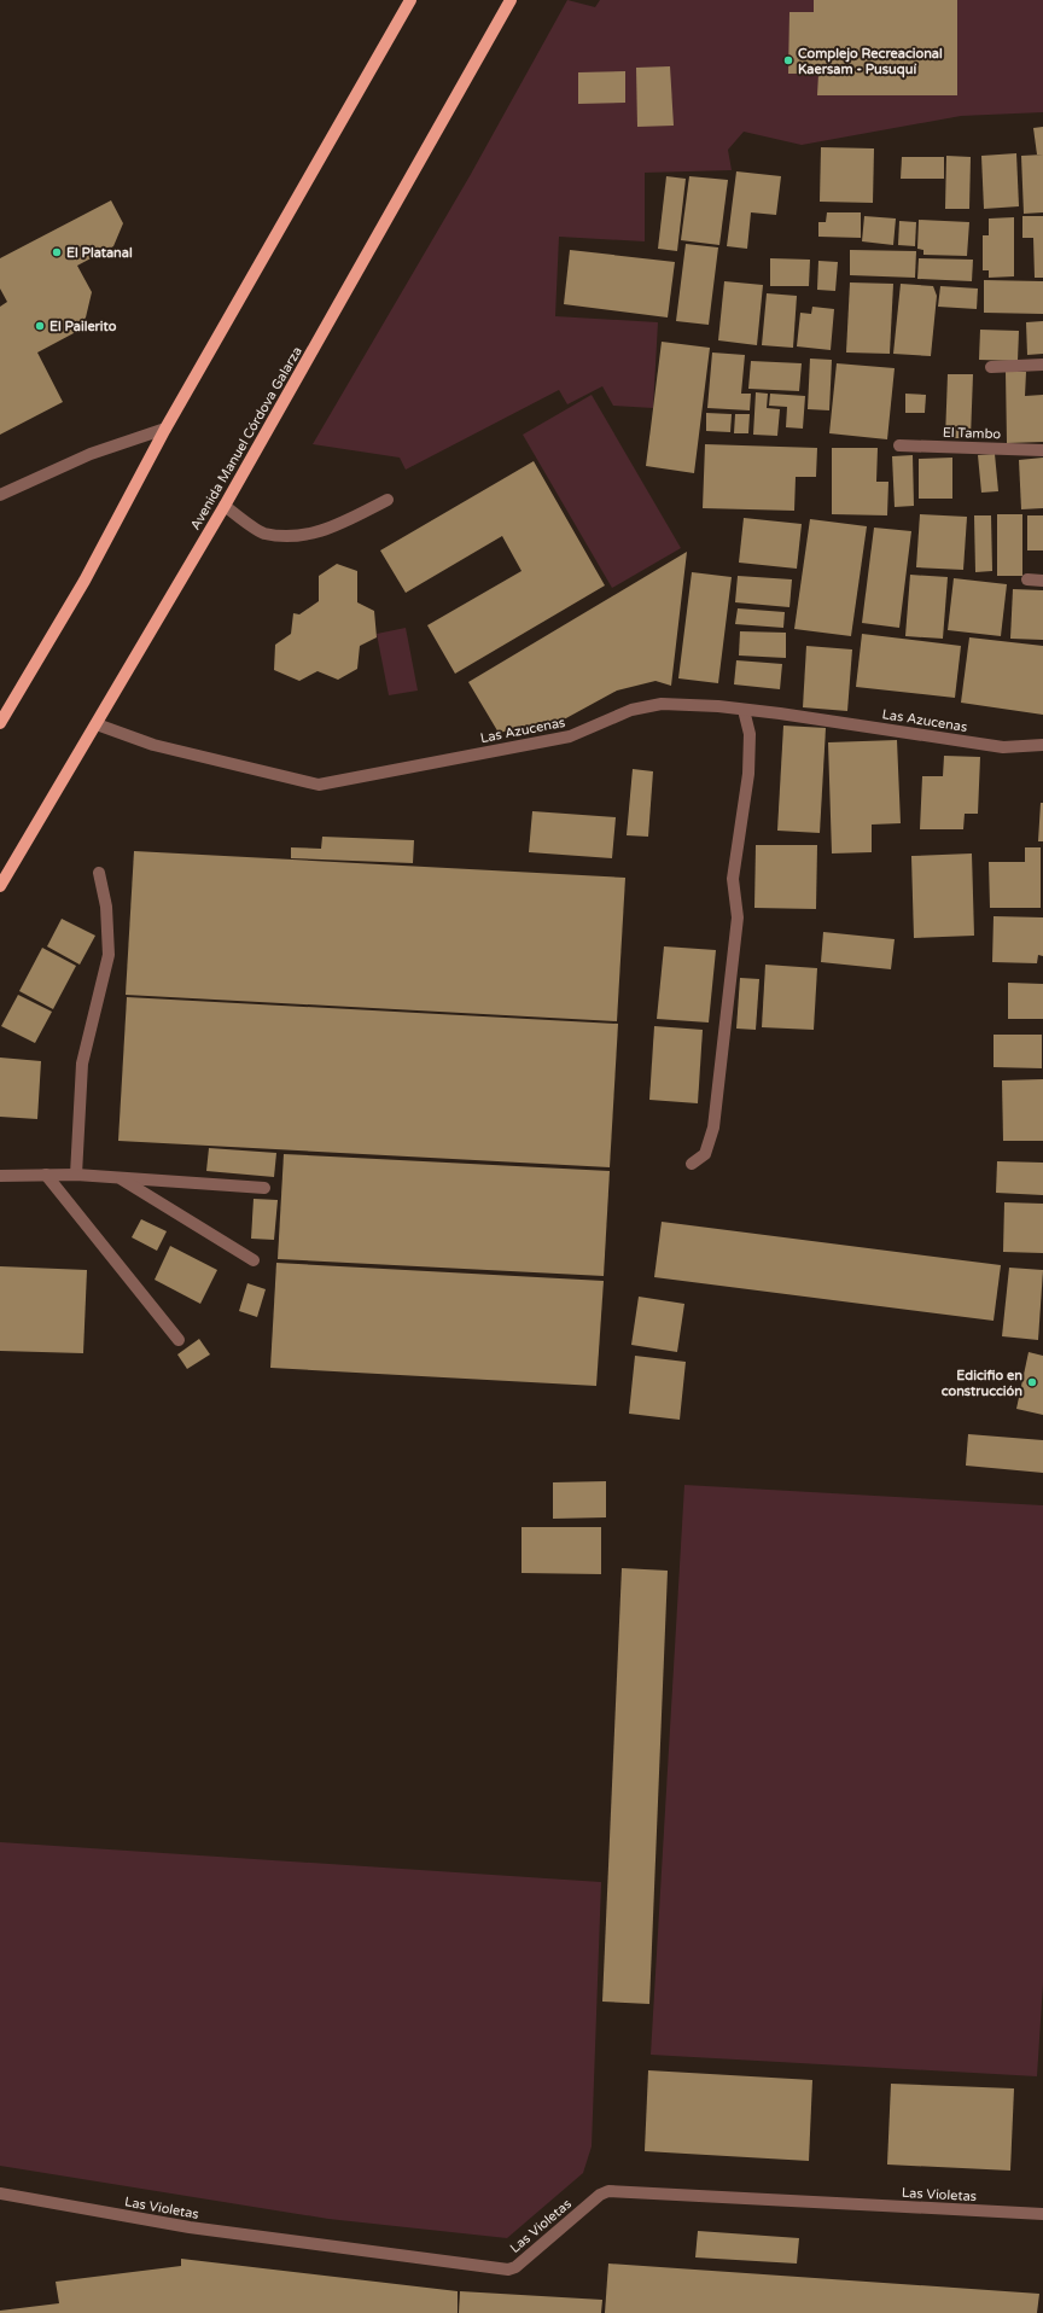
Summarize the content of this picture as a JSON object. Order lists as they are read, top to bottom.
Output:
{
  "streets": {
    "main road": ["Avenida Manuel Córdova Galarza"],
    "street": ["El Tambo", "Las Azucenas", "Las Violetas"]
  },
  "crossings": [
    ["Avenida Manuel Córdova Galarza", "Las Azucenas"]
  ],
  "places": [
    "Complejo Recreacional Kaersam - Pusuquí",
    "El Platanal",
    "El Pailerito",
    "Edicifio en construcción"
  ]
}
